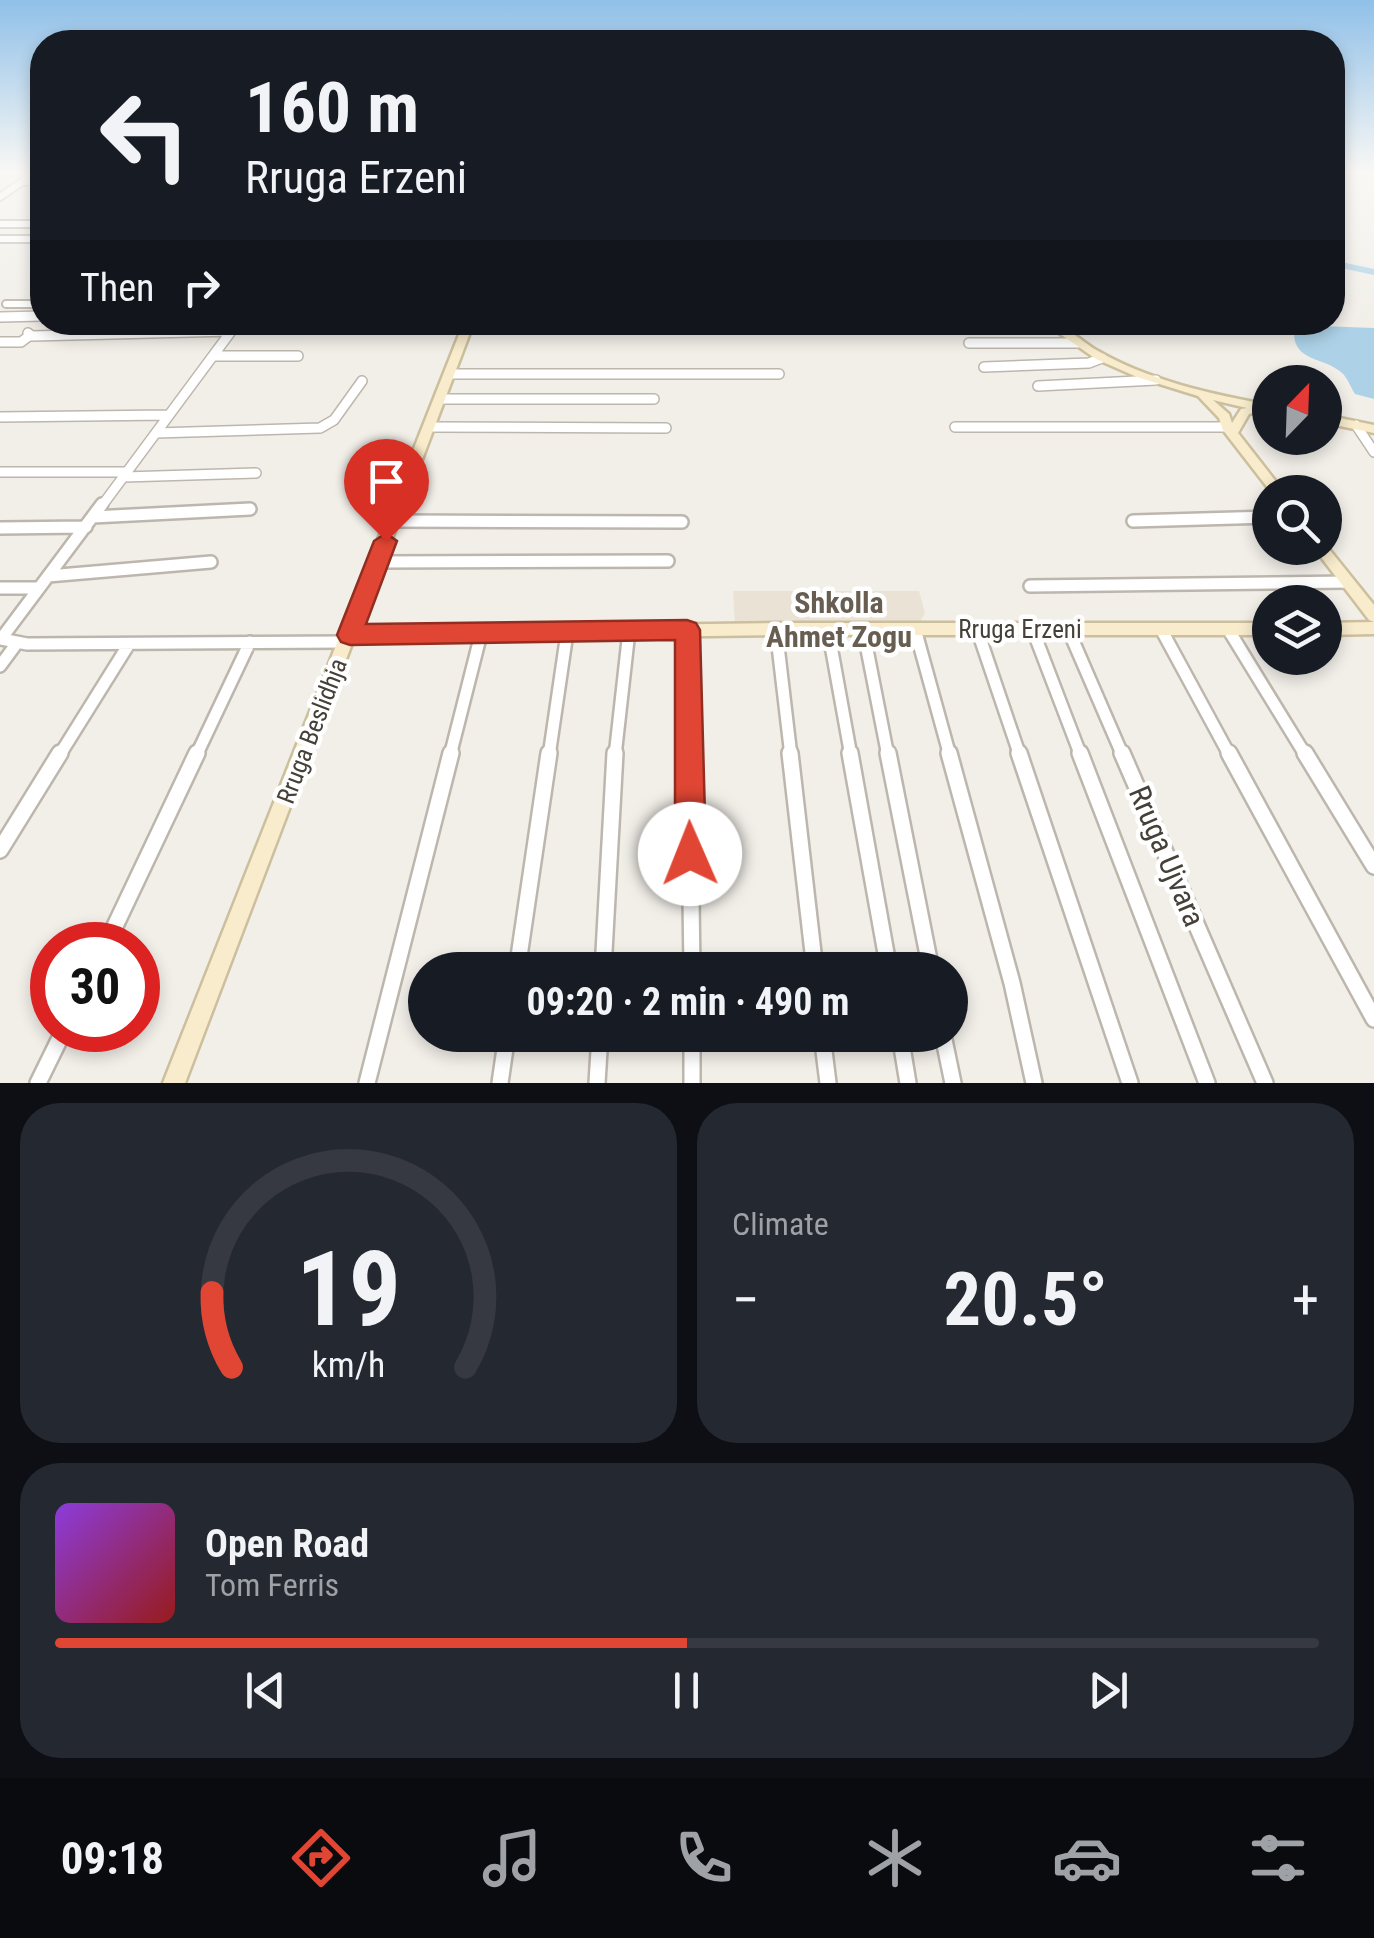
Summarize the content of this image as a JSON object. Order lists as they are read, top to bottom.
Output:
{
  "streets": {
    "street": ["Rruga Erzeni", "Rruga Beslidhja", "Rruga Ujvara"]
  },
  "crossings": [
    ["Rruga Erzeni", "Rruga Beslidhja"],
    ["Rruga Erzeni", "Rruga Ujvara"]
  ],
  "districts": ["Shkolla Ahmet Zogu"],
  "north": "top right",
  "page": {
    "turn": ["160 m", "Rruga Erzeni"],
    "then": "Then",
    "limit": "30",
    "trip": "09:20 · 2 min · 490 m",
    "tile": "Climate",
    "heat": ["−", "20.5°", "+"],
    "song": ["Open Road", "Tom Ferris"],
    "tabs": "09:18",
    "gauge": ["19", "km/h"]
  }
}
